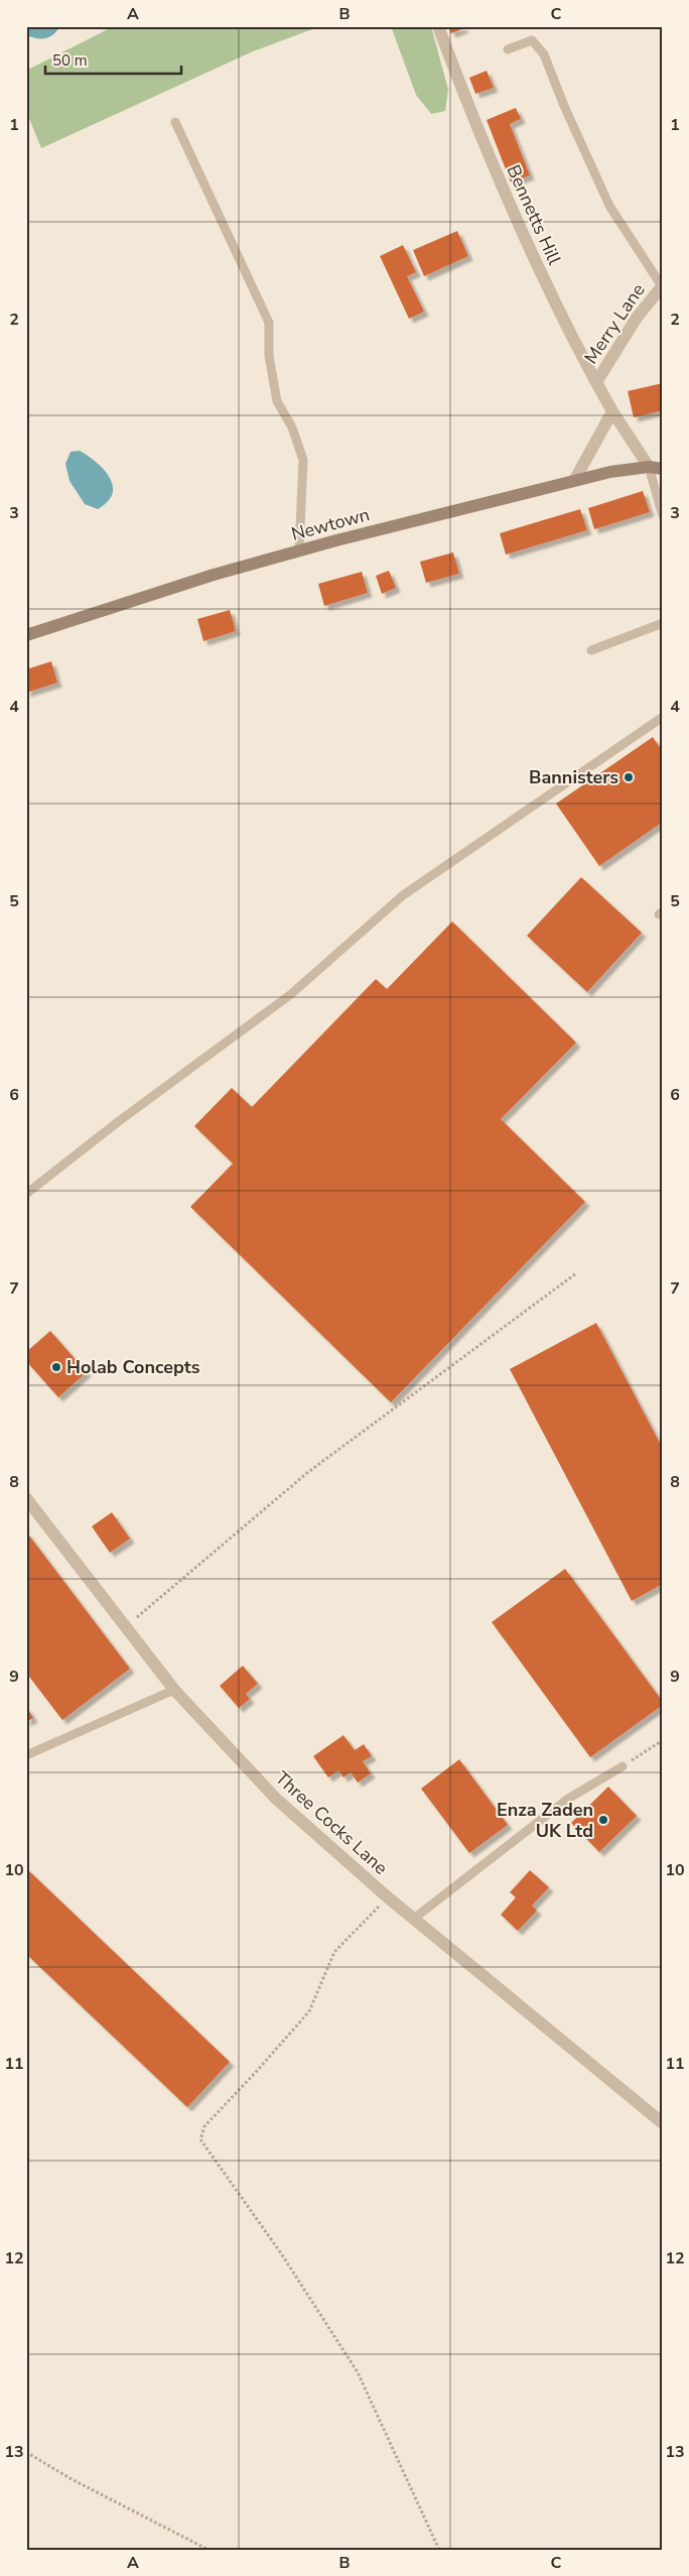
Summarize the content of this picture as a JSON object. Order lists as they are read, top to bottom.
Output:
{
  "streets": {
    "main road": ["Newtown"],
    "street": ["Bennetts Hill", "Merry Lane", "Three Cocks Lane"]
  },
  "crossings": [
    ["Bennetts Hill", "Merry Lane"],
    ["Bennetts Hill", "Newtown"]
  ],
  "places": ["Bannisters", "Holab Concepts", "Enza Zaden UK Ltd"],
  "scale_bar": "50 m",
  "grid": {
    "columns": ["A", "B", "C"],
    "rows": [
      "1",
      "2",
      "3",
      "4",
      "5",
      "6",
      "7",
      "8",
      "9",
      "10",
      "11",
      "12",
      "13"
    ]
  }
}
